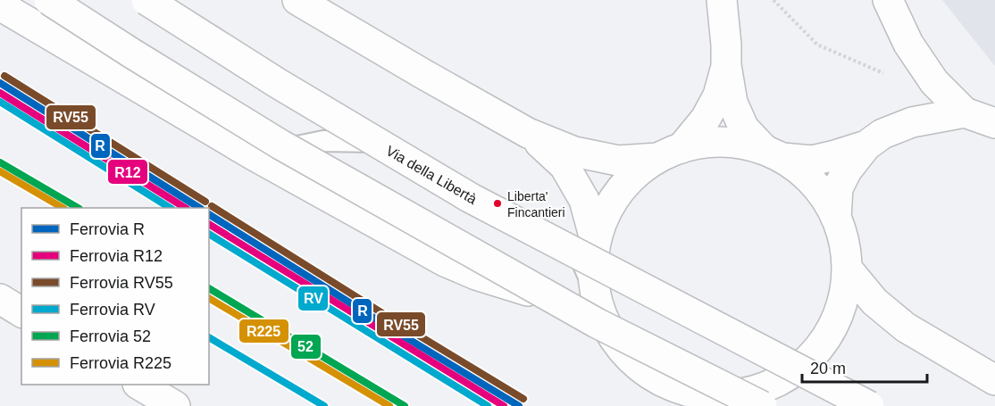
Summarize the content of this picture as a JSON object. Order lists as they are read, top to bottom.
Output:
{
  "streets": {
    "main road": ["Via della Libertà"]
  },
  "places": ["Liberta' Fincantieri"],
  "lines": [
    "rail line RV55",
    "rail line R",
    "rail line R12",
    "rail line RV",
    "rail line 52",
    "rail line R225"
  ],
  "legend": [
    "Ferrovia R",
    "Ferrovia R12",
    "Ferrovia RV55",
    "Ferrovia RV",
    "Ferrovia 52",
    "Ferrovia R225"
  ],
  "scale_bar": "20 m"
}
